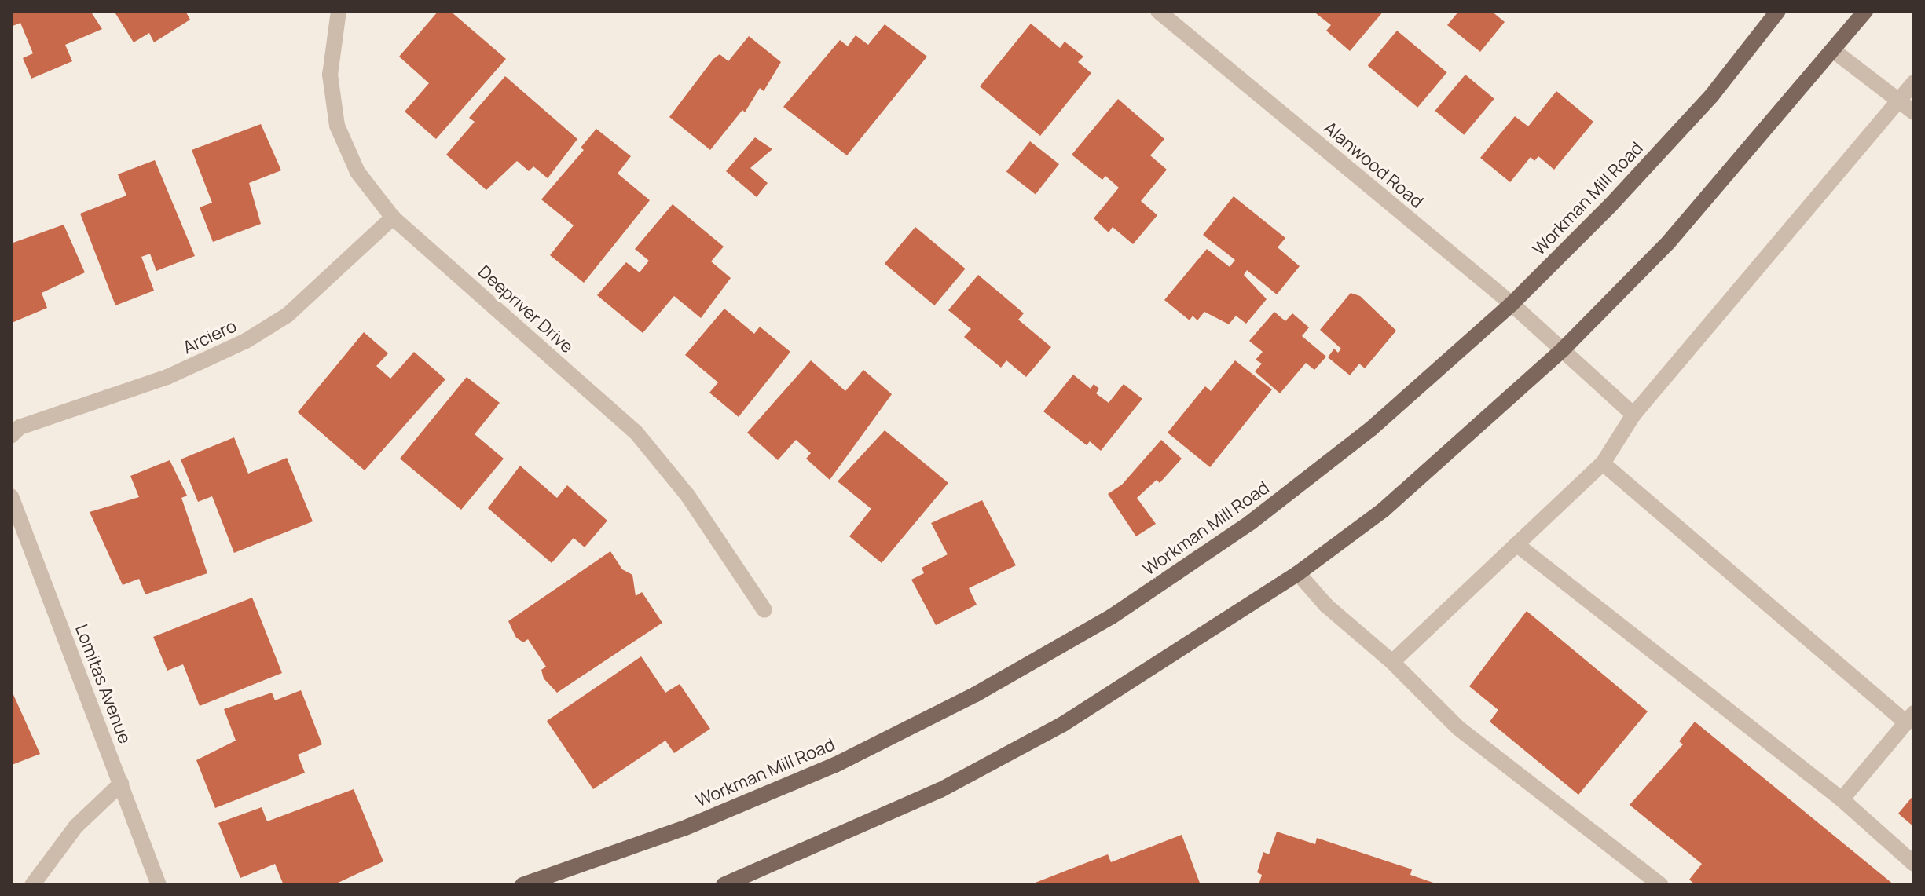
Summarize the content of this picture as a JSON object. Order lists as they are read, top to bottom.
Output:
{
  "streets": {
    "main road": ["Workman Mill Road"],
    "street": [
      "Alanwood Road",
      "Deepriver Drive",
      "Arciero",
      "Lomitas Avenue"
    ]
  },
  "crossings": [
    ["Alanwood Road", "Workman Mill Road"],
    ["Deepriver Drive", "Arciero"]
  ]
}
